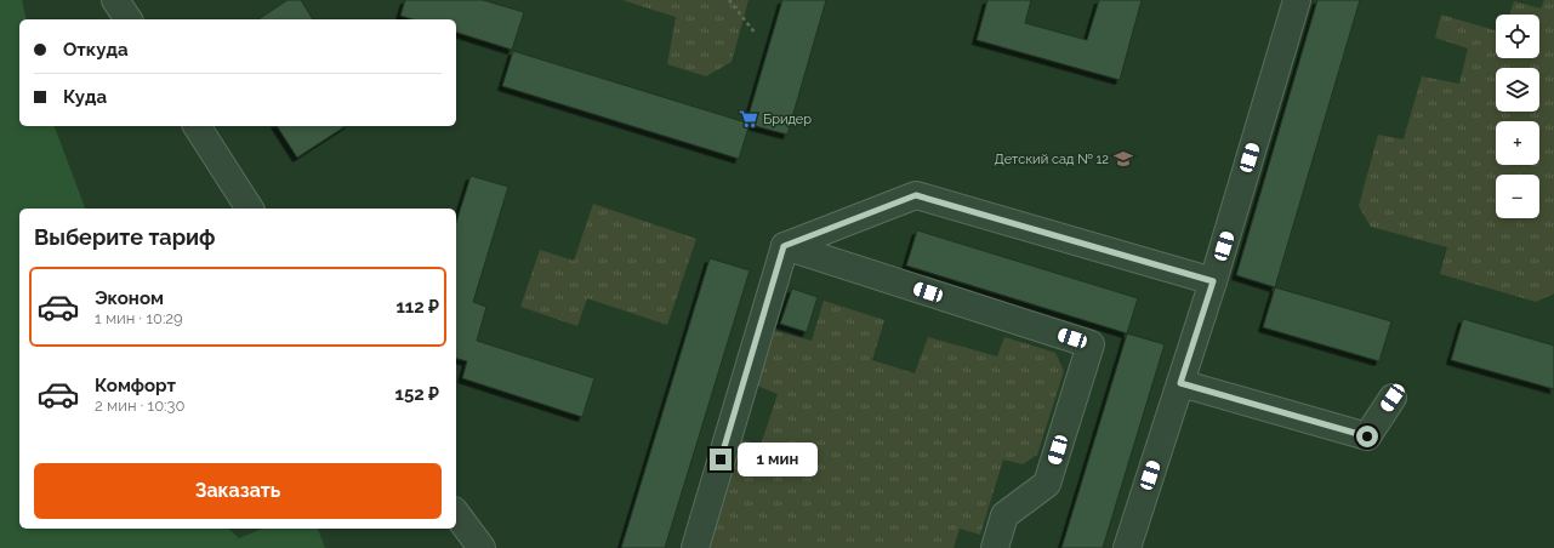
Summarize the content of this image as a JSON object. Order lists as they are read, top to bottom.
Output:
{
  "places": {
    "supermarket": ["Бридер"],
    "school or university": ["Детский сад № 12"]
  },
  "page": {
    "map_buttons": ["+", "−"],
    "banner": ["Откуда", "Куда"],
    "heading": "Выберите тариф",
    "list": [
      {
        "name": "Эконом",
        "note": "1 мин · 10:29",
        "value": "112 ₽"
      },
      {
        "name": "Комфорт",
        "note": "2 мин · 10:30",
        "value": "152 ₽"
      }
    ],
    "bubble": "1 мин",
    "buttons": "Заказать"
  }
}
